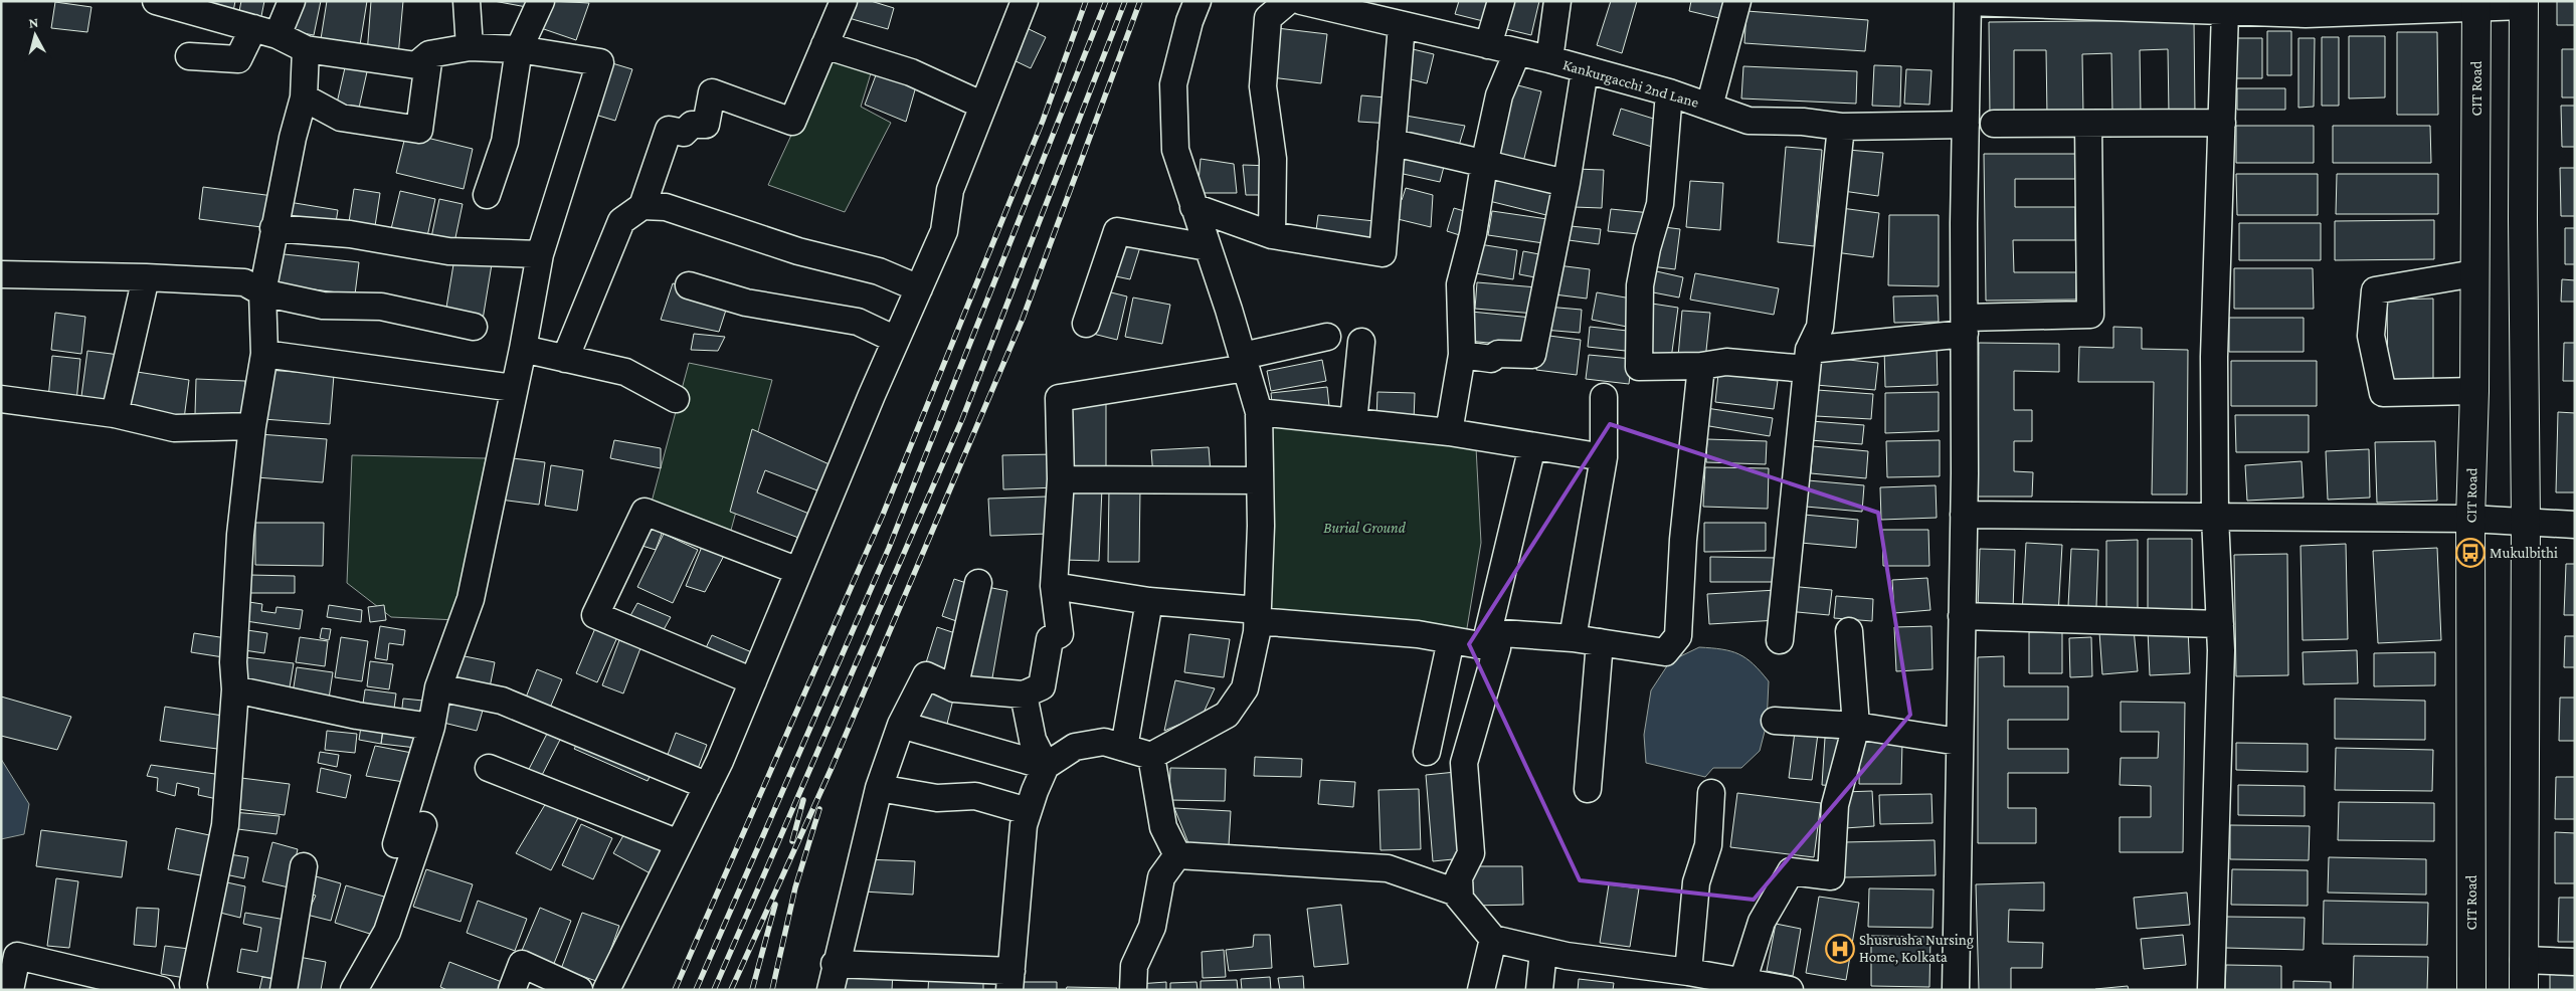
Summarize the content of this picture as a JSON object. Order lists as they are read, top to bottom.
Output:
{
  "streets": {
    "main road": ["CIT Road"],
    "street": ["Kankurgacchi 2nd Lane"]
  },
  "parks": ["Burial Ground"],
  "places": {
    "bus stop": ["Mukulbithi"],
    "hospital": ["Shusrusha Nursing Home, Kolkata"]
  },
  "north": "top"
}
